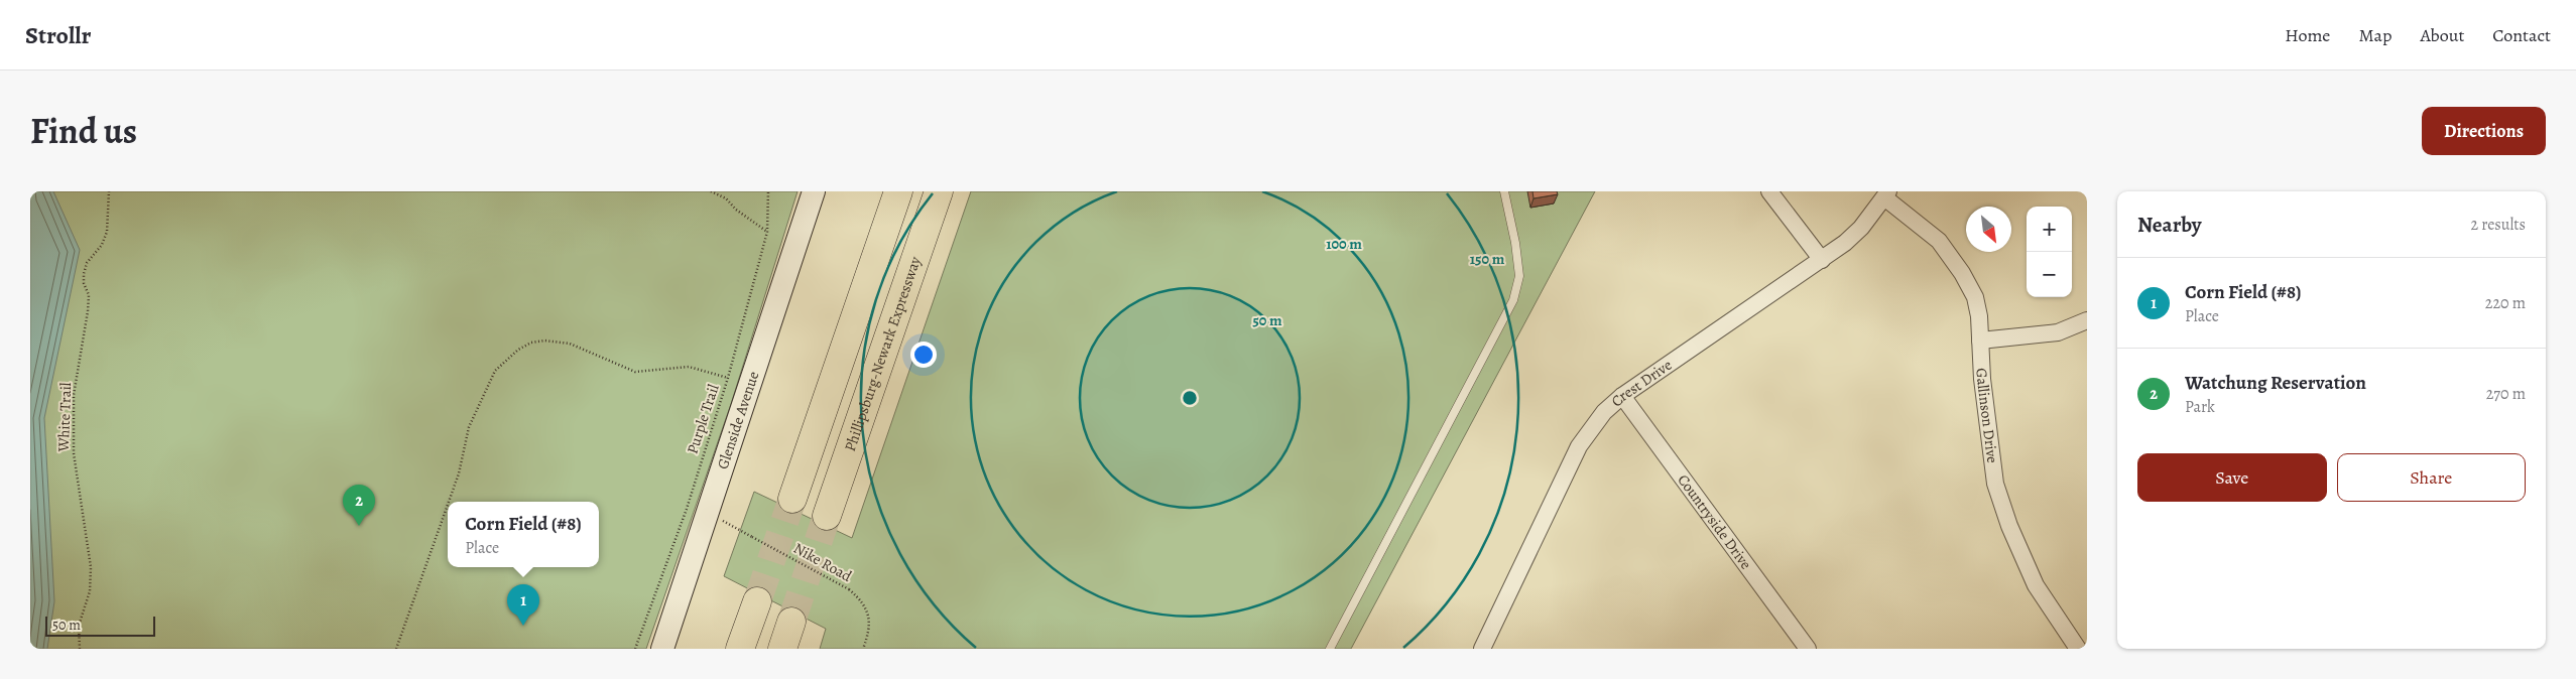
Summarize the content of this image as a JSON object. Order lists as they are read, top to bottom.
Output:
{
  "streets": {
    "highway": ["Phillipsburg-Newark Expressway"],
    "main road": ["Glenside Avenue"],
    "street": ["Crest Drive", "Gallinson Drive", "Countryside Drive"],
    "path": ["White Trail", "Purple Trail", "Nike Road"]
  },
  "crossings": [
    ["Crest Drive", "Gallinson Drive"],
    ["Crest Drive", "Countryside Drive"],
    ["Glenside Avenue", "Nike Road"]
  ],
  "scale_bar": "50 m",
  "north": "bottom right",
  "page": {
    "header": "Strollr",
    "nav": [
      "Home",
      "Map",
      "About",
      "Contact"
    ],
    "title": "Find us",
    "buttons": [
      "Directions",
      ["Save", "Share"]
    ],
    "heading": ["Nearby", "2 results"],
    "map_buttons": ["+", "−"],
    "list": [
      {
        "mark": "1",
        "name": "Corn Field (#8)",
        "note": "Place",
        "value": "220 m"
      },
      {
        "mark": "2",
        "name": "Watchung Reservation",
        "note": "Park",
        "value": "270 m"
      }
    ],
    "pins": ["2", "1"],
    "popup": ["Corn Field (#8)", "Place"],
    "scale": "50 m"
  },
  "rings": ["100 m", "150 m", "50 m"]
}
